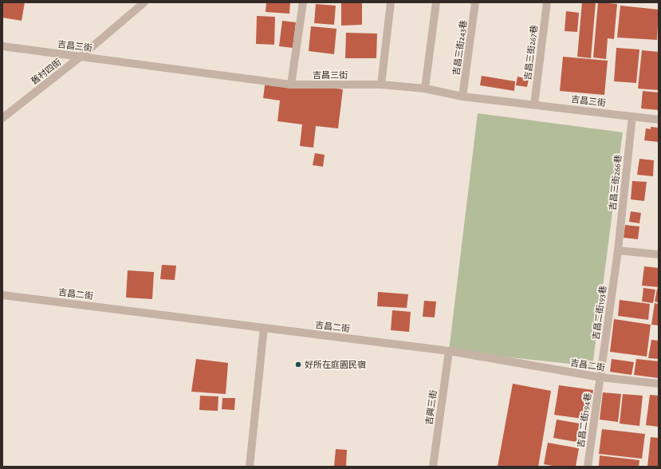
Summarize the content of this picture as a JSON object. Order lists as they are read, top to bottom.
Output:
{
  "streets": {
    "street": [
      "吉昌三街",
      "吉昌三街243巷",
      "吉昌三街267巷",
      "舊村四街",
      "吉昌三街266巷",
      "吉昌二街",
      "吉昌二街193巷",
      "吉興三街",
      "吉昌二街194巷"
    ]
  },
  "crossings": [
    ["吉昌三街", "吉昌三街243巷"],
    ["吉昌三街", "吉昌三街267巷"],
    ["吉昌三街", "舊村四街"],
    ["吉昌三街", "吉昌三街266巷"],
    ["吉昌三街266巷", "吉昌二街193巷"],
    ["吉昌二街", "吉昌二街193巷"],
    ["吉昌二街", "吉興三街"],
    ["吉昌二街", "吉昌二街194巷"],
    ["吉昌二街193巷", "吉昌二街194巷"]
  ],
  "places": ["好所在庭園民宿"]
}
